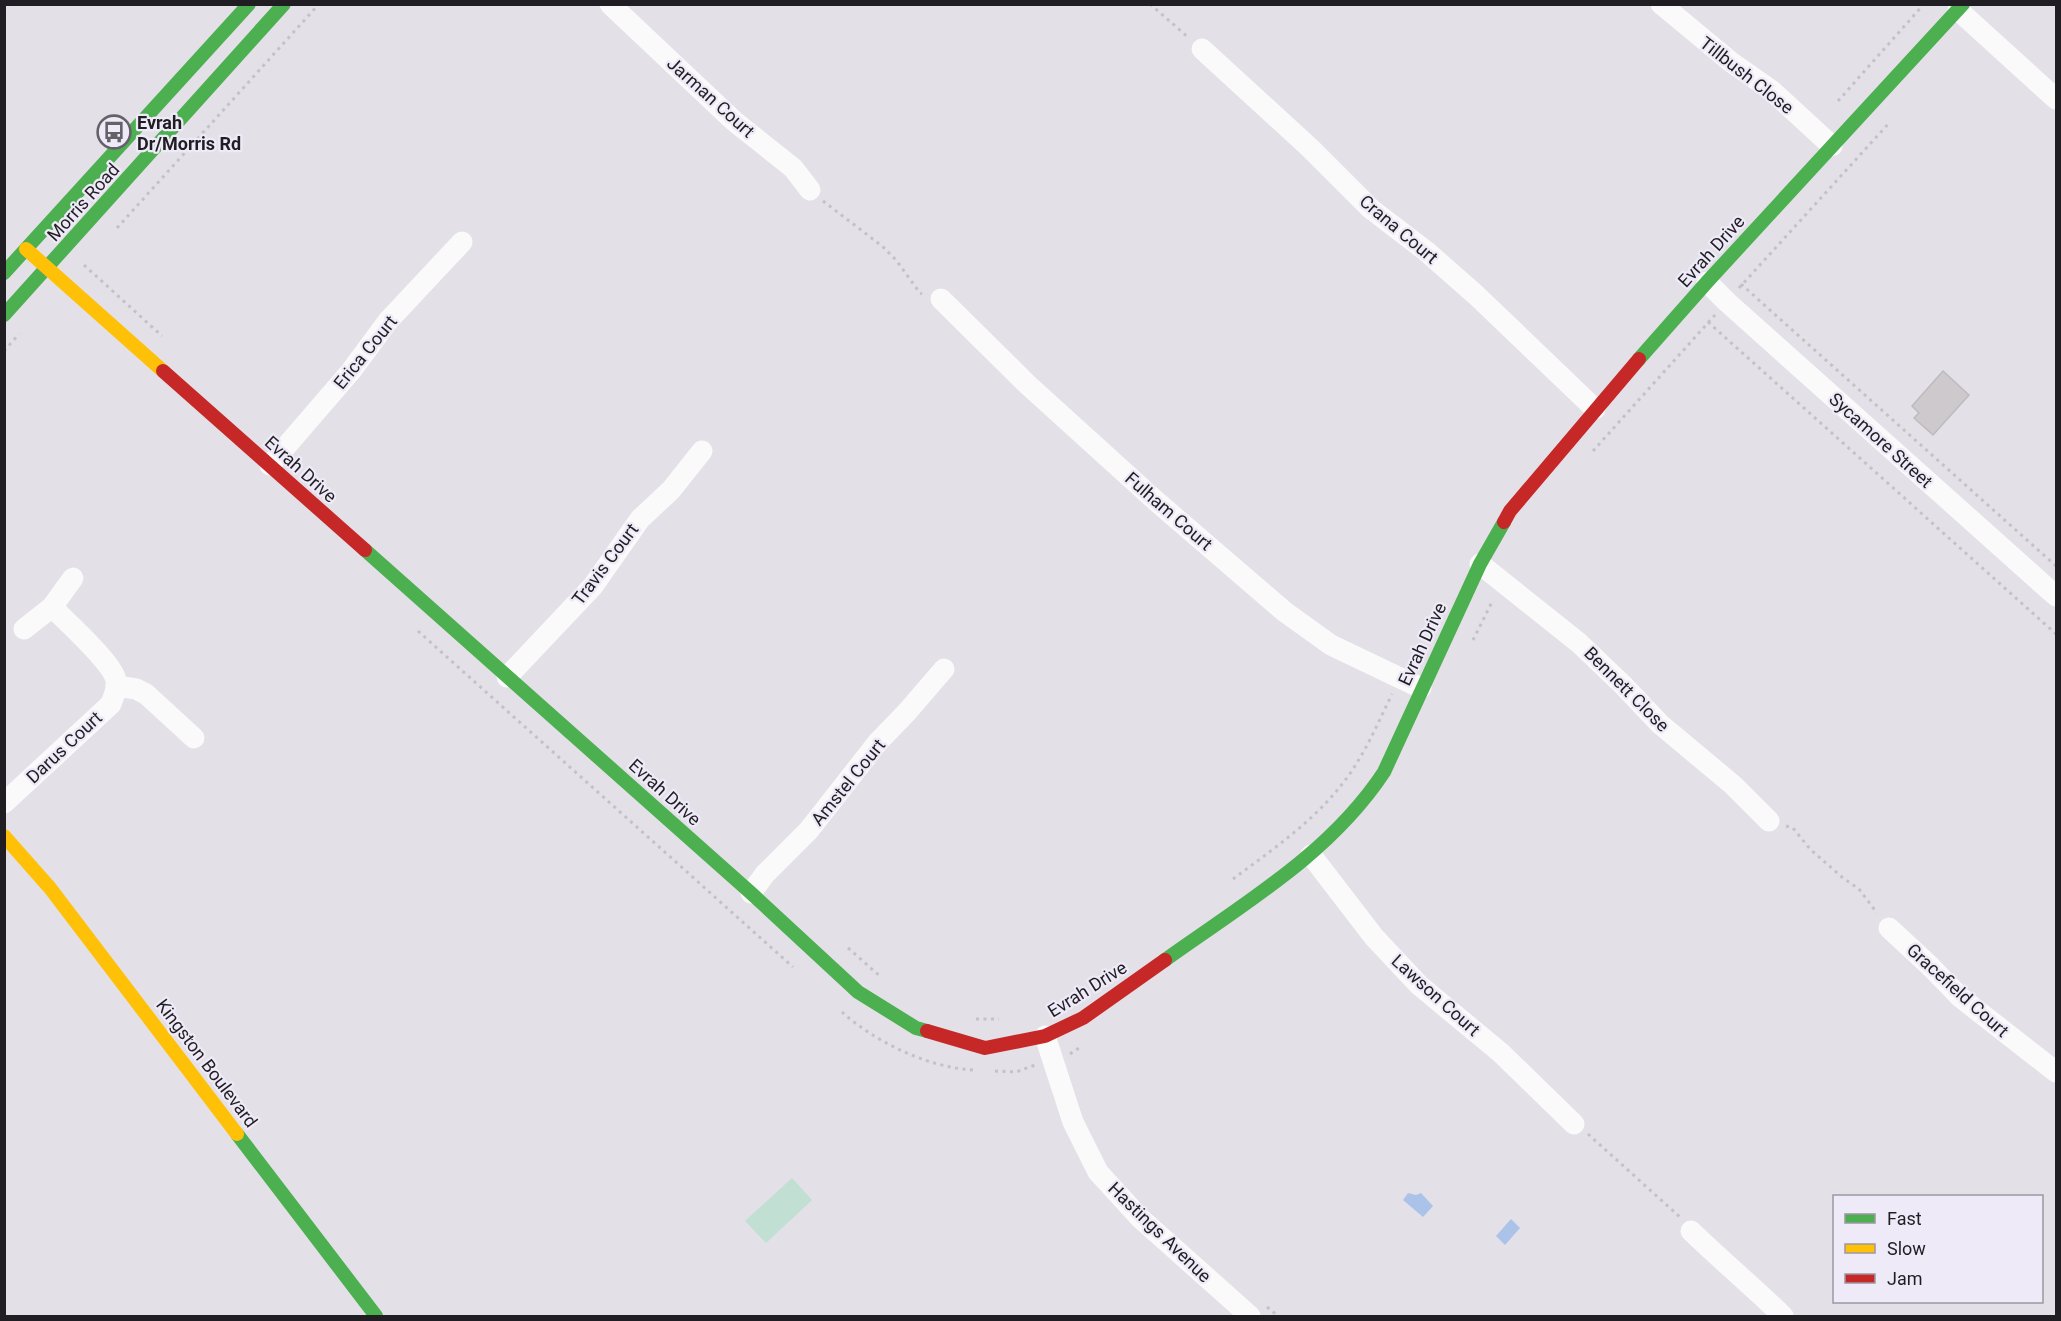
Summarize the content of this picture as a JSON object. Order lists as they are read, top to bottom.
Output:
{
  "streets": {
    "street": [
      "Tillbush Close",
      "Jarman Court",
      "Morris Road",
      "Crana Court",
      "Evrah Drive",
      "Erica Court",
      "Sycamore Street",
      "Fulham Court",
      "Travis Court",
      "Bennett Close",
      "Darus Court",
      "Amstel Court",
      "Gracefield Court",
      "Lawson Court",
      "Kingston Boulevard",
      "Hastings Avenue"
    ]
  },
  "crossings": [
    ["Tillbush Close", "Evrah Drive"],
    ["Morris Road", "Evrah Drive"],
    ["Crana Court", "Evrah Drive"],
    ["Evrah Drive", "Erica Court"],
    ["Evrah Drive", "Sycamore Street"],
    ["Evrah Drive", "Fulham Court"],
    ["Evrah Drive", "Travis Court"],
    ["Evrah Drive", "Bennett Close"],
    ["Evrah Drive", "Amstel Court"],
    ["Evrah Drive", "Lawson Court"],
    ["Evrah Drive", "Hastings Avenue"]
  ],
  "places": {
    "bus stop": ["Evrah Dr/Morris Rd"]
  },
  "legend": ["Fast", "Slow", "Jam"]
}
